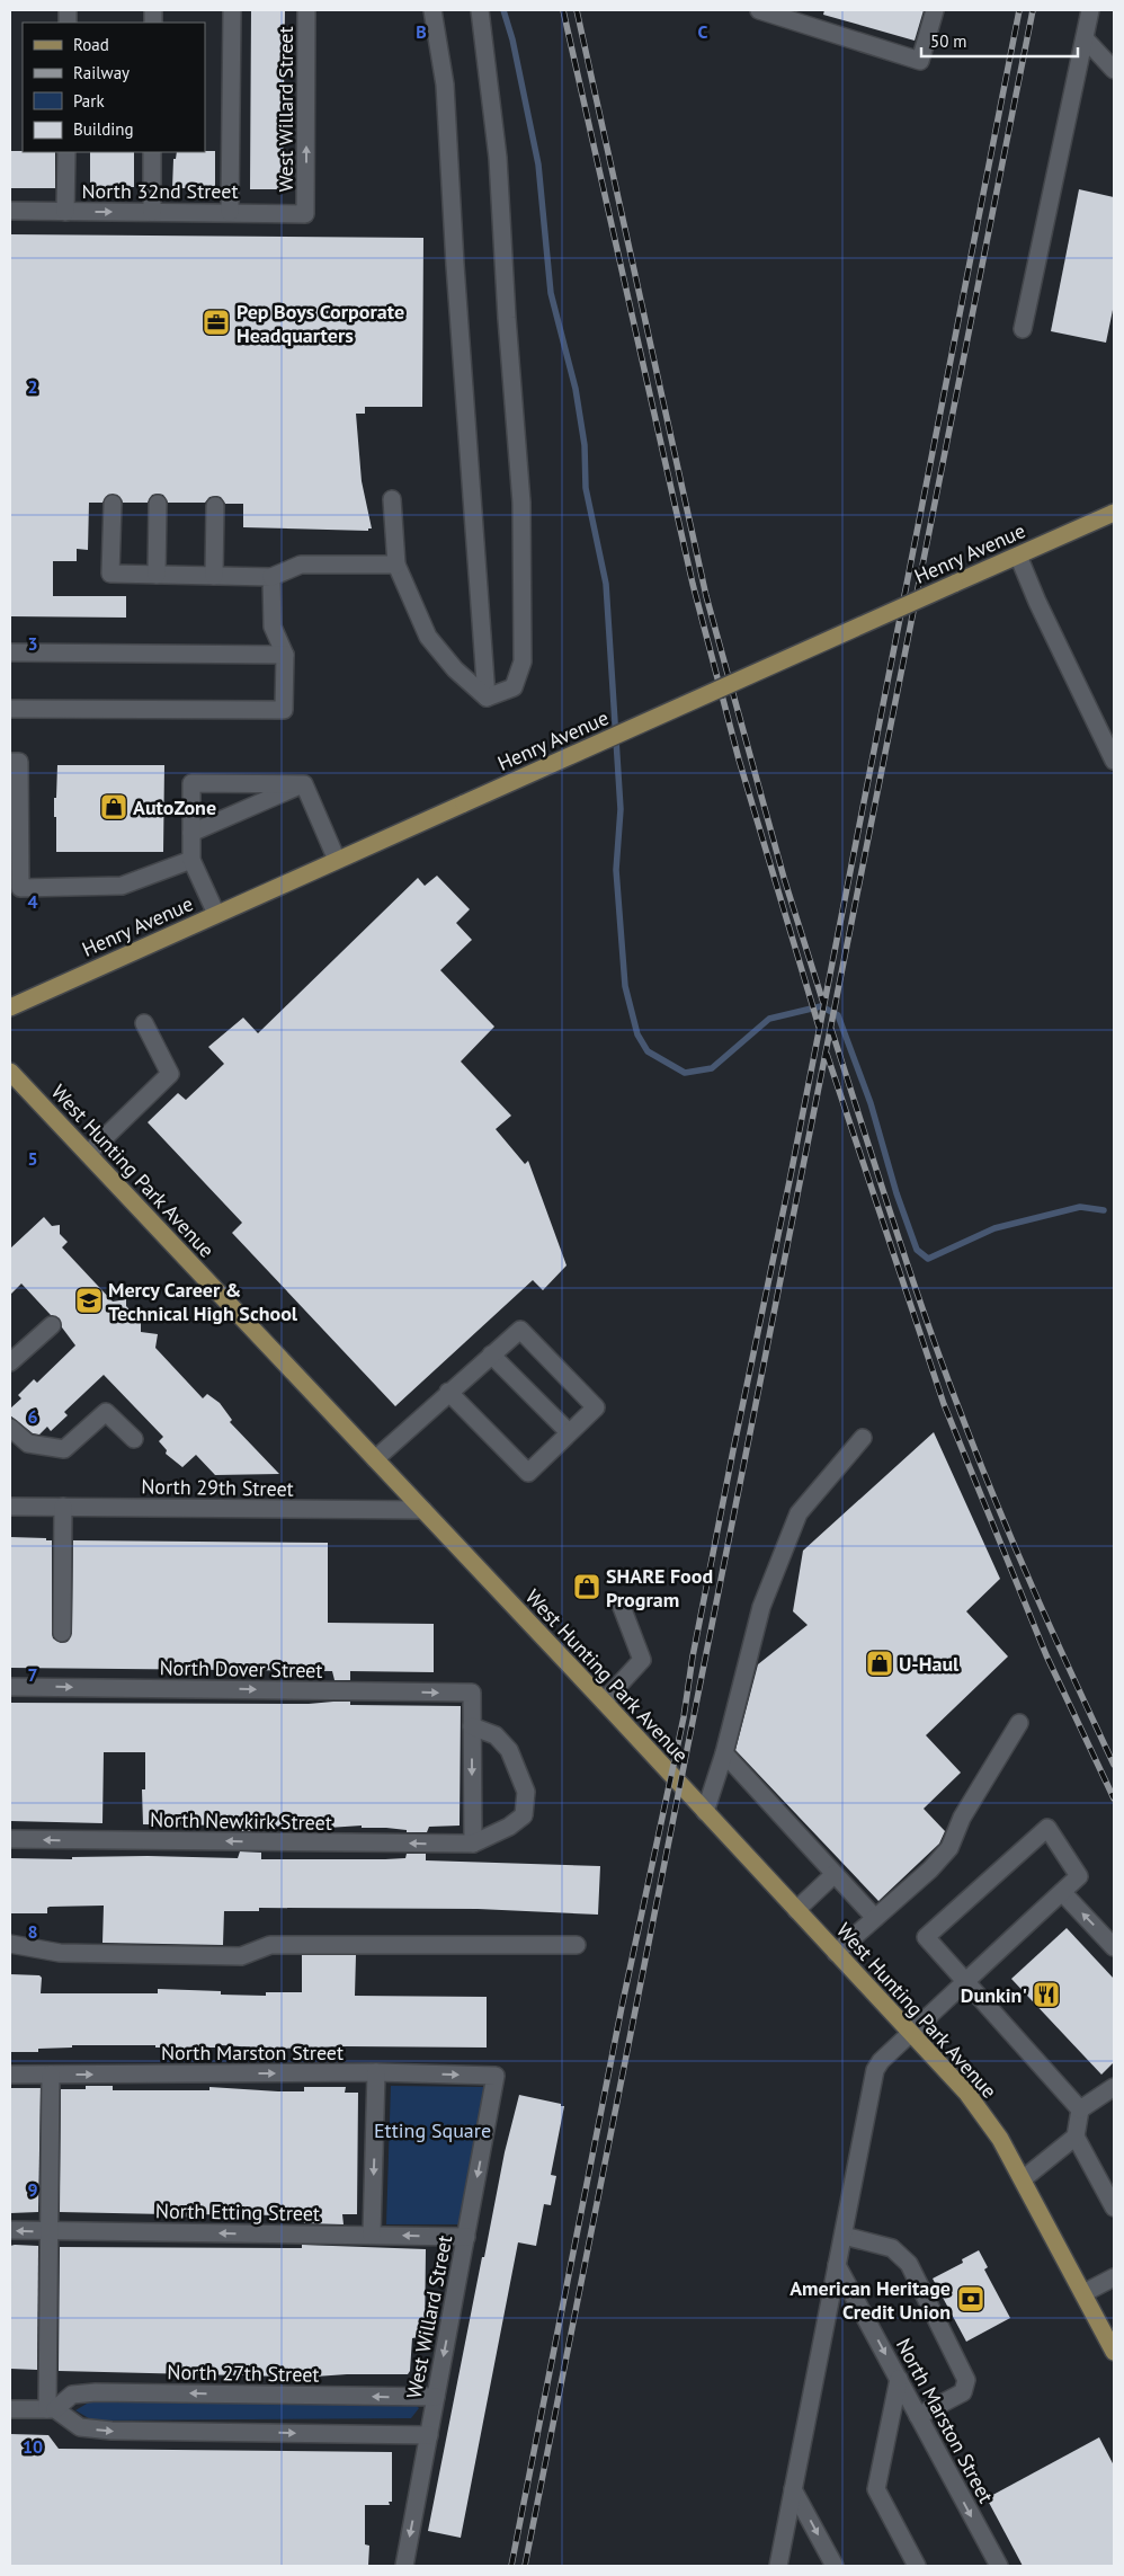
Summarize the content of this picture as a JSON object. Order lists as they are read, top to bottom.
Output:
{
  "streets": {
    "main road": ["Henry Avenue", "West Hunting Park Avenue"],
    "street": [
      "West Willard Street",
      "North 32nd Street",
      "North 29th Street",
      "North Dover Street",
      "North Newkirk Street",
      "North Marston Street",
      "North Etting Street",
      "North 27th Street"
    ]
  },
  "crossings": [
    ["West Willard Street", "North 32nd Street"],
    ["West Willard Street", "North Marston Street"],
    ["West Willard Street", "North Etting Street"],
    ["West Willard Street", "North 27th Street"],
    ["West Hunting Park Avenue", "North 29th Street"]
  ],
  "one_way": ["North Dover Street", "North Etting Street"],
  "parks": ["Etting Square"],
  "places": {
    "office": ["Pep Boys Corporate Headquarters"],
    "shop": ["AutoZone", "SHARE Food Program", "U-Haul"],
    "school or university": ["Mercy Career & Technical High School"],
    "restaurant": ["Dunkin'"],
    "bank": ["American Heritage Credit Union"]
  },
  "legend": [
    "Road",
    "Railway",
    "Park",
    "Building"
  ],
  "scale_bar": "50 m",
  "grid": {
    "columns": ["B", "C"],
    "rows": [
      "2",
      "3",
      "4",
      "5",
      "6",
      "7",
      "8",
      "9",
      "10"
    ]
  }
}
